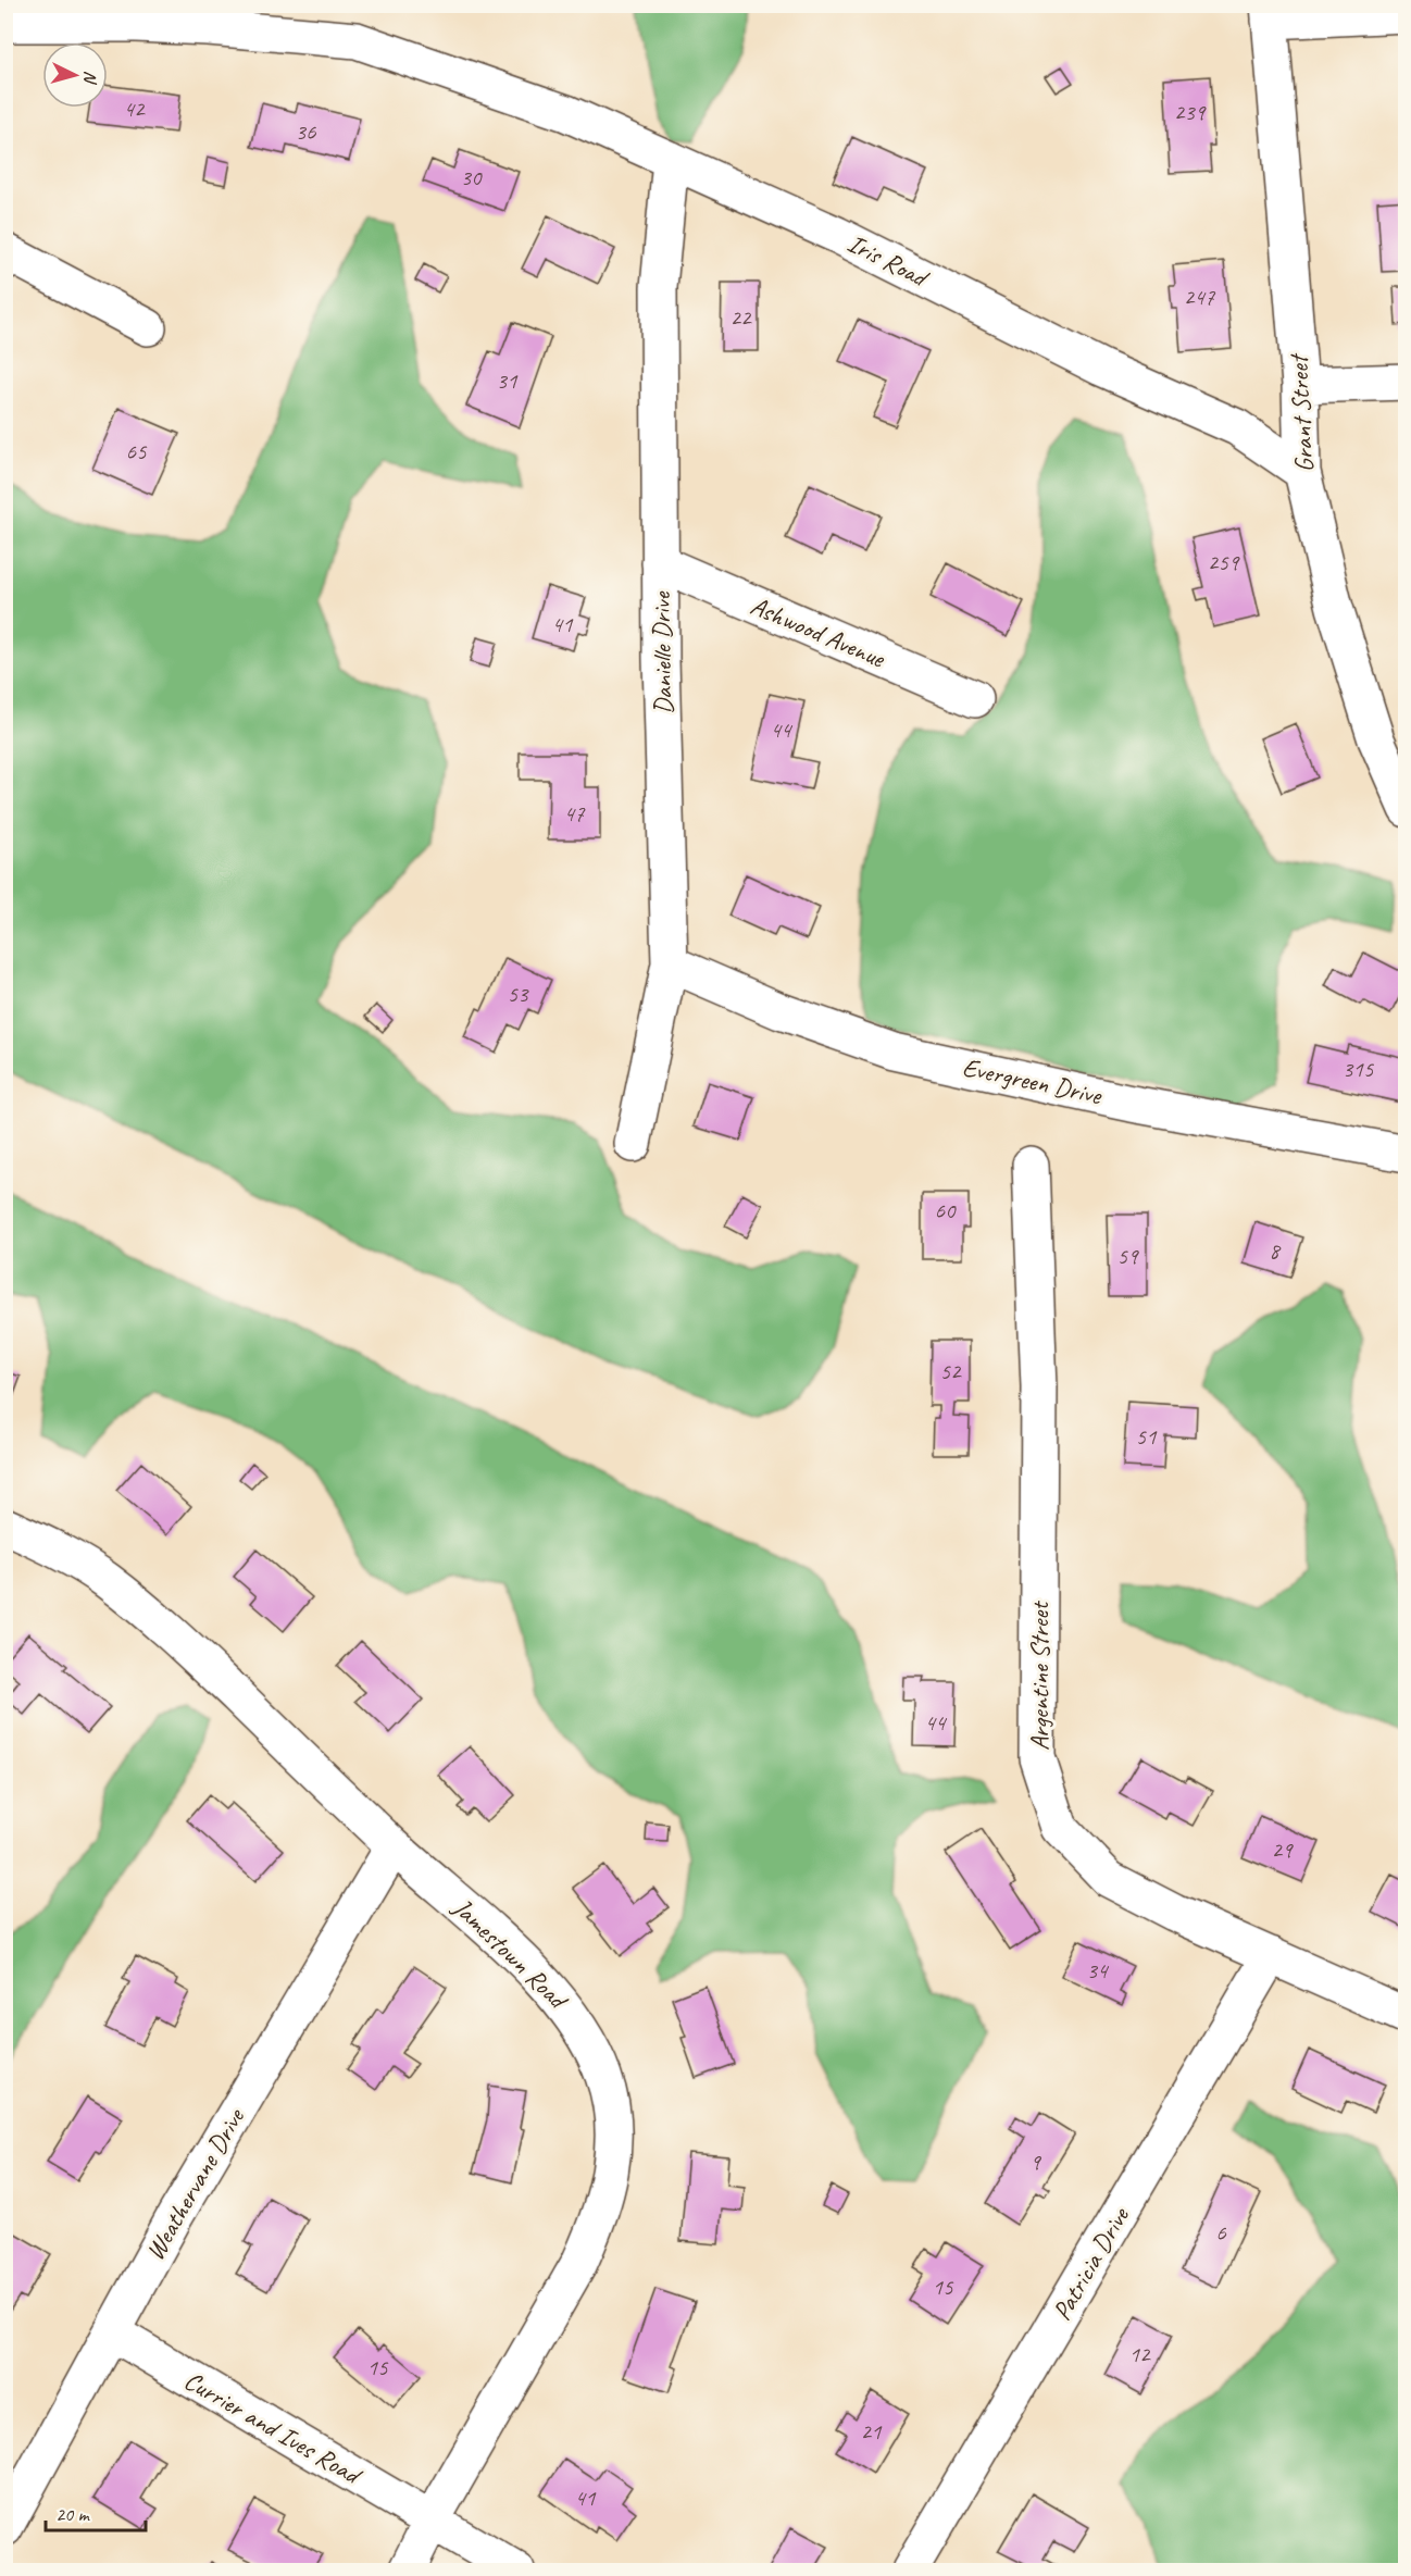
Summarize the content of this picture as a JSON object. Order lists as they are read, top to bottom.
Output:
{
  "streets": {
    "street": [
      "Iris Road",
      "Grant Street",
      "Ashwood Avenue",
      "Danielle Drive",
      "Evergreen Drive",
      "Argentine Street",
      "Jamestown Road",
      "Weathervane Drive",
      "Patricia Drive",
      "Currier and Ives Road"
    ]
  },
  "crossings": [
    ["Iris Road", "Grant Street"],
    ["Iris Road", "Danielle Drive"],
    ["Ashwood Avenue", "Danielle Drive"],
    ["Danielle Drive", "Evergreen Drive"],
    ["Argentine Street", "Patricia Drive"],
    ["Jamestown Road", "Weathervane Drive"],
    ["Jamestown Road", "Currier and Ives Road"],
    ["Weathervane Drive", "Currier and Ives Road"]
  ],
  "house_numbers": [
    "42",
    "239",
    "36",
    "30",
    "247",
    "22",
    "31",
    "65",
    "259",
    "41",
    "44",
    "47",
    "53",
    "315",
    "60",
    "8",
    "59",
    "52",
    "51",
    "44",
    "29",
    "34",
    "9",
    "6",
    "15",
    "12",
    "15",
    "21",
    "41"
  ],
  "scale_bar": "20 m",
  "north": "right"
}
